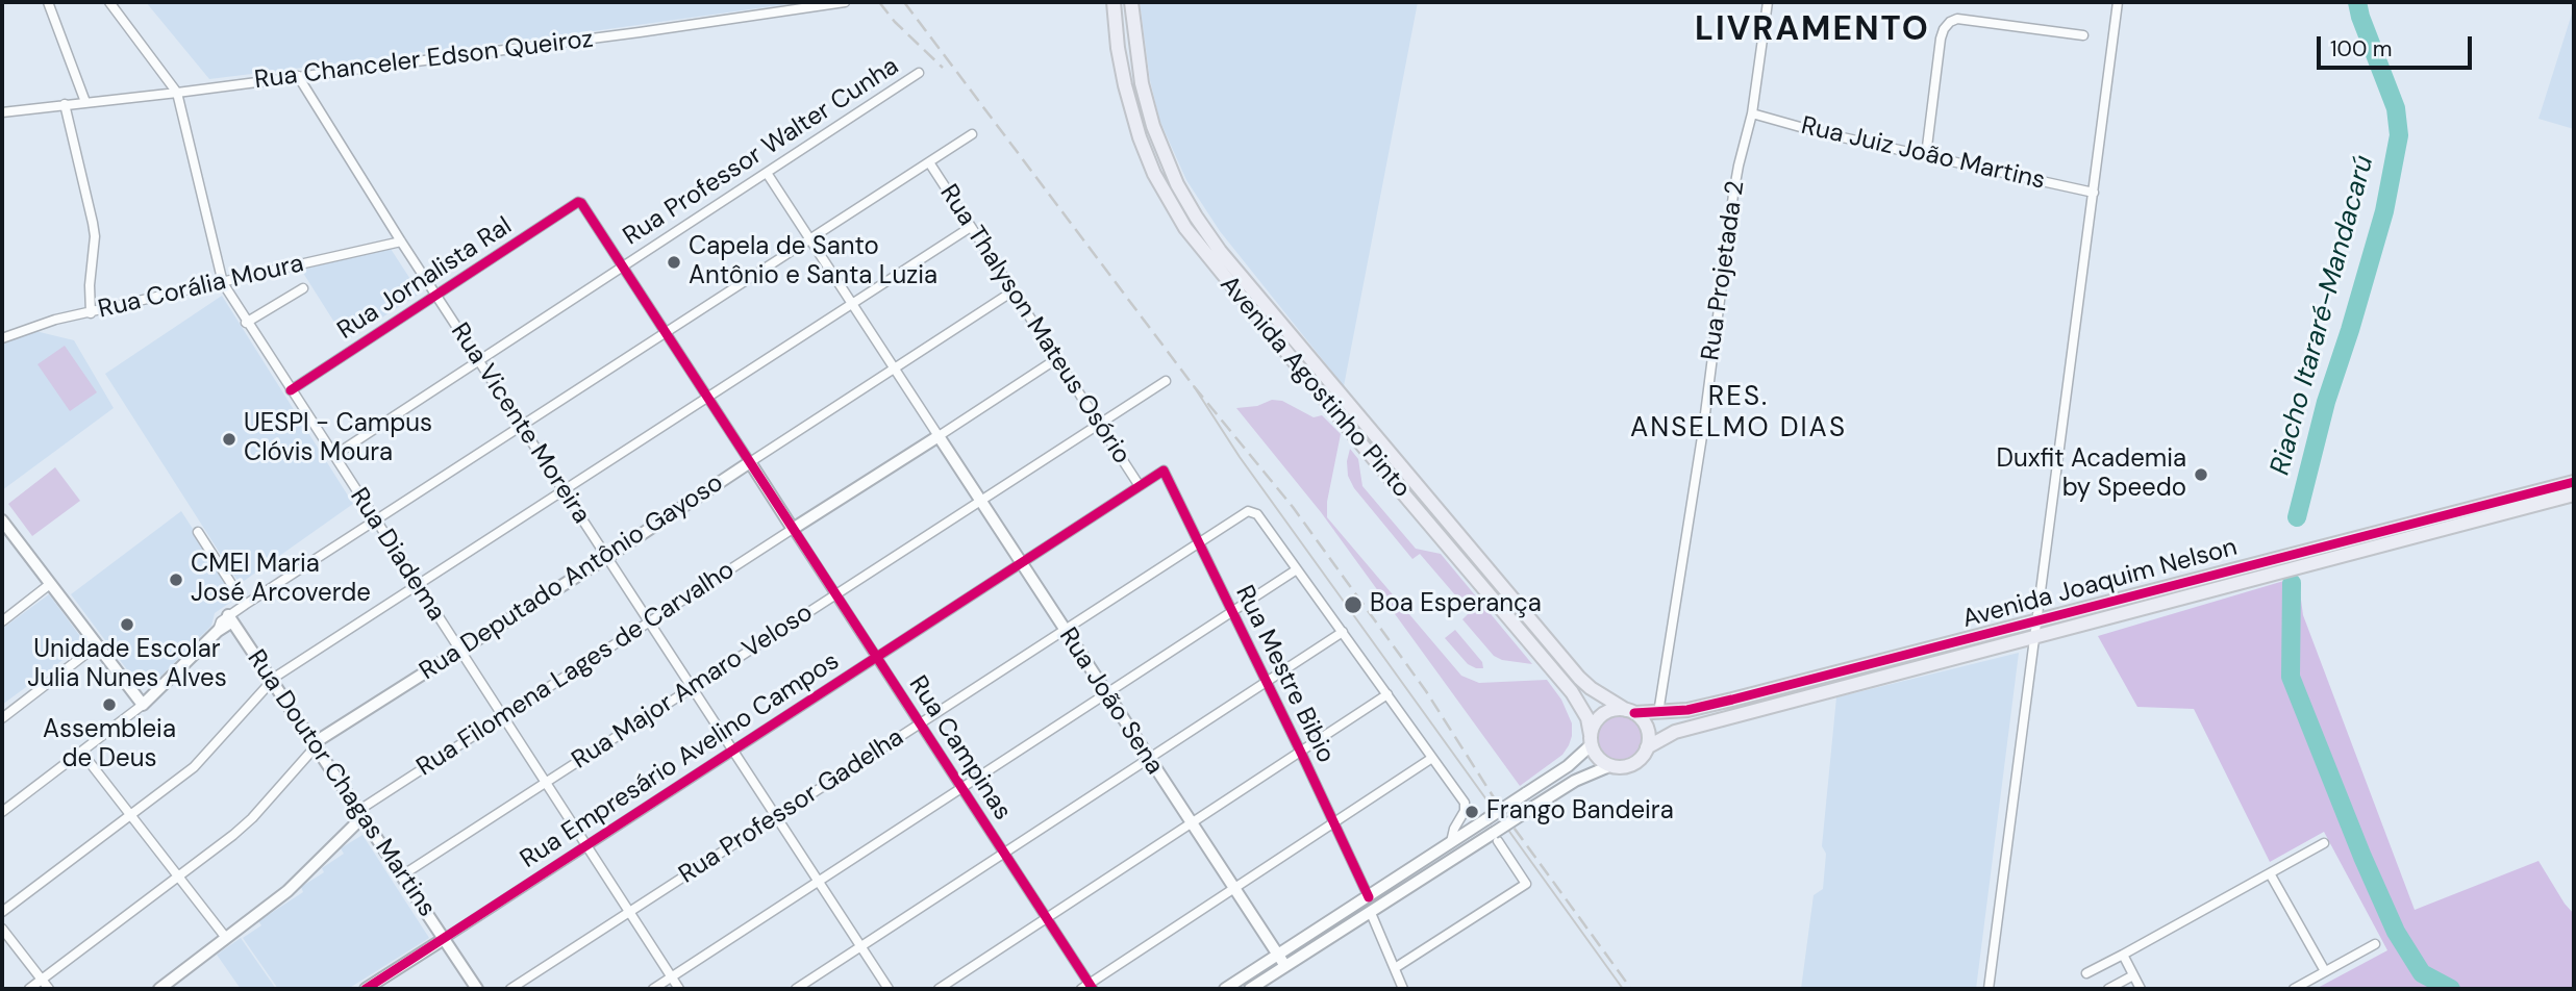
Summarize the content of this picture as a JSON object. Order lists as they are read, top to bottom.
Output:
{
  "streets": {
    "main road": ["Avenida Agostinho Pinto", "Avenida Joaquim Nelson"],
    "street": [
      "Rua Chanceler Edson Queiroz",
      "Rua Professor Walter Cunha",
      "Rua Juiz João Martins",
      "Rua Projetada 2",
      "Rua Jornalista Ral",
      "Rua Corália Moura",
      "Rua Thalyson Mateus Osório",
      "Rua Vicente Moreira",
      "Rua Diadema",
      "Rua Deputado Antônio Gayoso",
      "Rua Filomena Lages de Carvalho",
      "Rua Mestre Bibio",
      "Rua Major Amaro Veloso",
      "Rua João Sena",
      "Rua Campinas",
      "Rua Empresário Avelino Campos",
      "Rua Doutor Chagas Martins",
      "Rua Professor Gadelha"
    ]
  },
  "crossings": [
    ["Rua Chanceler Edson Queiroz", "Rua Vicente Moreira"],
    ["Rua Chanceler Edson Queiroz", "Rua Diadema"],
    ["Rua Professor Walter Cunha", "Rua Jornalista Ral"],
    ["Rua Professor Walter Cunha", "Rua Vicente Moreira"],
    ["Rua Professor Walter Cunha", "Rua Diadema"],
    ["Rua Juiz João Martins", "Rua Projetada 2"],
    ["Rua Projetada 2", "Avenida Joaquim Nelson"],
    ["Rua Jornalista Ral", "Rua Vicente Moreira"],
    ["Rua Jornalista Ral", "Rua Diadema"],
    ["Rua Corália Moura", "Rua Vicente Moreira"],
    ["Rua Corália Moura", "Rua Diadema"],
    ["Rua Thalyson Mateus Osório", "Rua Deputado Antônio Gayoso"],
    ["Rua Thalyson Mateus Osório", "Rua Major Amaro Veloso"],
    ["Rua Thalyson Mateus Osório", "Rua Empresário Avelino Campos"],
    ["Avenida Agostinho Pinto", "Avenida Joaquim Nelson"],
    ["Rua Vicente Moreira", "Rua Deputado Antônio Gayoso"],
    ["Rua Vicente Moreira", "Rua Filomena Lages de Carvalho"],
    ["Rua Vicente Moreira", "Rua Major Amaro Veloso"],
    ["Rua Vicente Moreira", "Rua Empresário Avelino Campos"],
    ["Rua Vicente Moreira", "Rua Professor Gadelha"],
    ["Rua Diadema", "Rua Deputado Antônio Gayoso"],
    ["Rua Diadema", "Rua Filomena Lages de Carvalho"],
    ["Rua Diadema", "Rua Major Amaro Veloso"],
    ["Rua Diadema", "Rua Empresário Avelino Campos"],
    ["Rua Diadema", "Rua Professor Gadelha"],
    ["Rua Deputado Antônio Gayoso", "Rua Doutor Chagas Martins"],
    ["Rua Filomena Lages de Carvalho", "Rua Campinas"],
    ["Rua Filomena Lages de Carvalho", "Rua Doutor Chagas Martins"],
    ["Rua Mestre Bibio", "Rua Empresário Avelino Campos"],
    ["Rua Mestre Bibio", "Rua Professor Gadelha"],
    ["Rua Major Amaro Veloso", "Rua João Sena"],
    ["Rua Major Amaro Veloso", "Rua Campinas"],
    ["Rua Major Amaro Veloso", "Rua Doutor Chagas Martins"],
    ["Rua João Sena", "Rua Empresário Avelino Campos"],
    ["Rua João Sena", "Rua Professor Gadelha"],
    ["Rua Campinas", "Rua Empresário Avelino Campos"],
    ["Rua Campinas", "Rua Professor Gadelha"],
    ["Rua Empresário Avelino Campos", "Rua Doutor Chagas Martins"]
  ],
  "districts": ["LIVRAMENTO", "RES. ANSELMO DIAS"],
  "water": ["Riacho Itararé-Mandacarú"],
  "places": [
    "Capela de Santo Antônio e Santa Luzia",
    "UESPI - Campus Clóvis Moura",
    "Duxfit Academia by Speedo",
    "CMEI Maria José Arcoverde",
    "Boa Esperança",
    "Unidade Escolar Julia Nunes Alves",
    "Assembleia de Deus",
    "Frango Bandeira"
  ],
  "scale_bar": "100 m"
}
